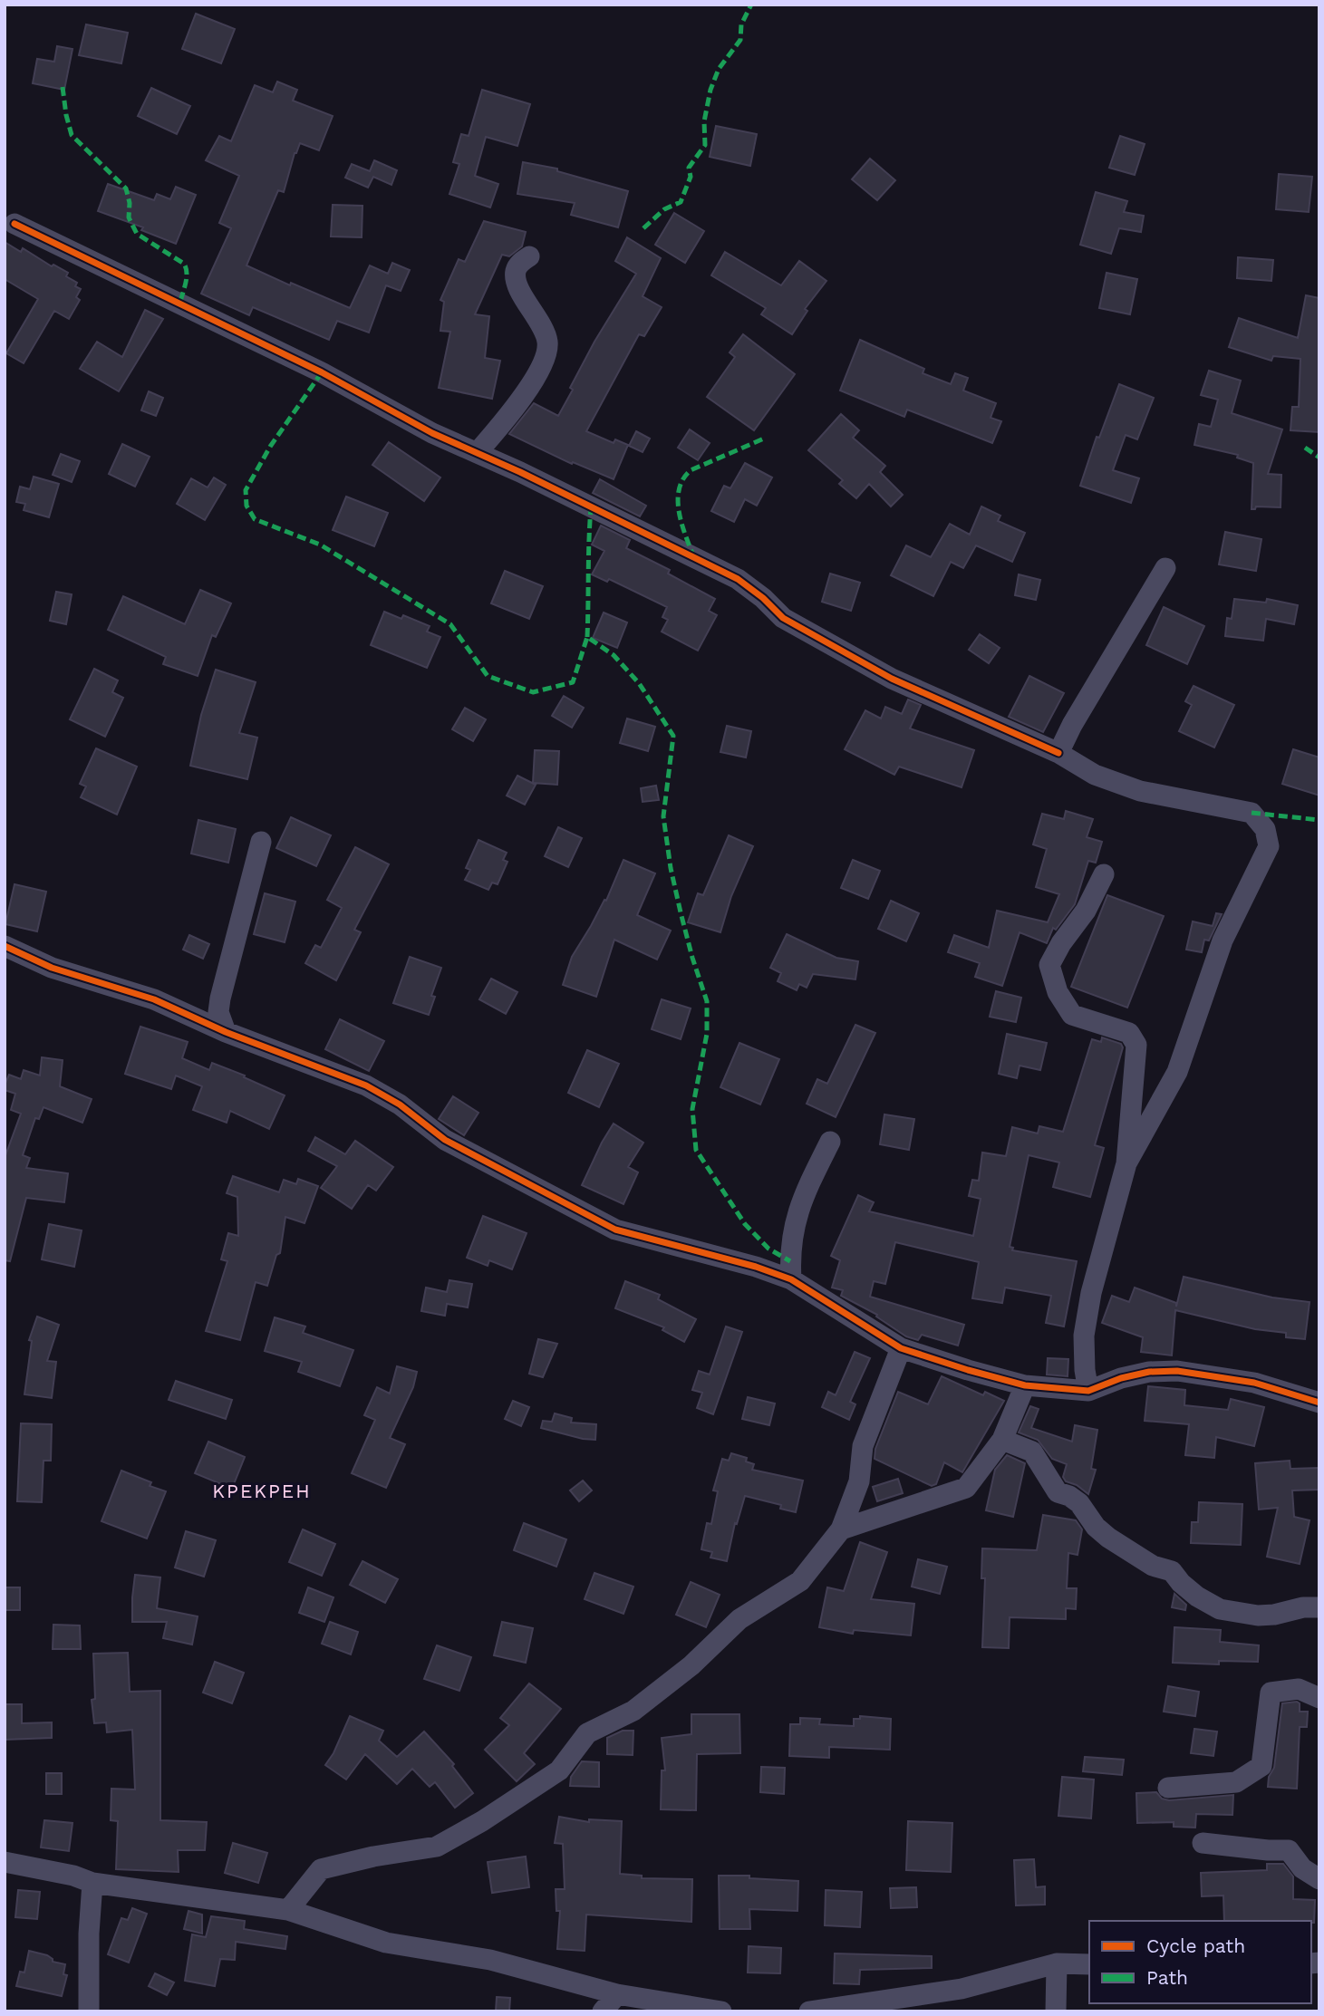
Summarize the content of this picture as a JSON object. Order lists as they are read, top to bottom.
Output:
{
  "districts": ["KPEKPEH"],
  "legend": ["Cycle path", "Path"]
}
